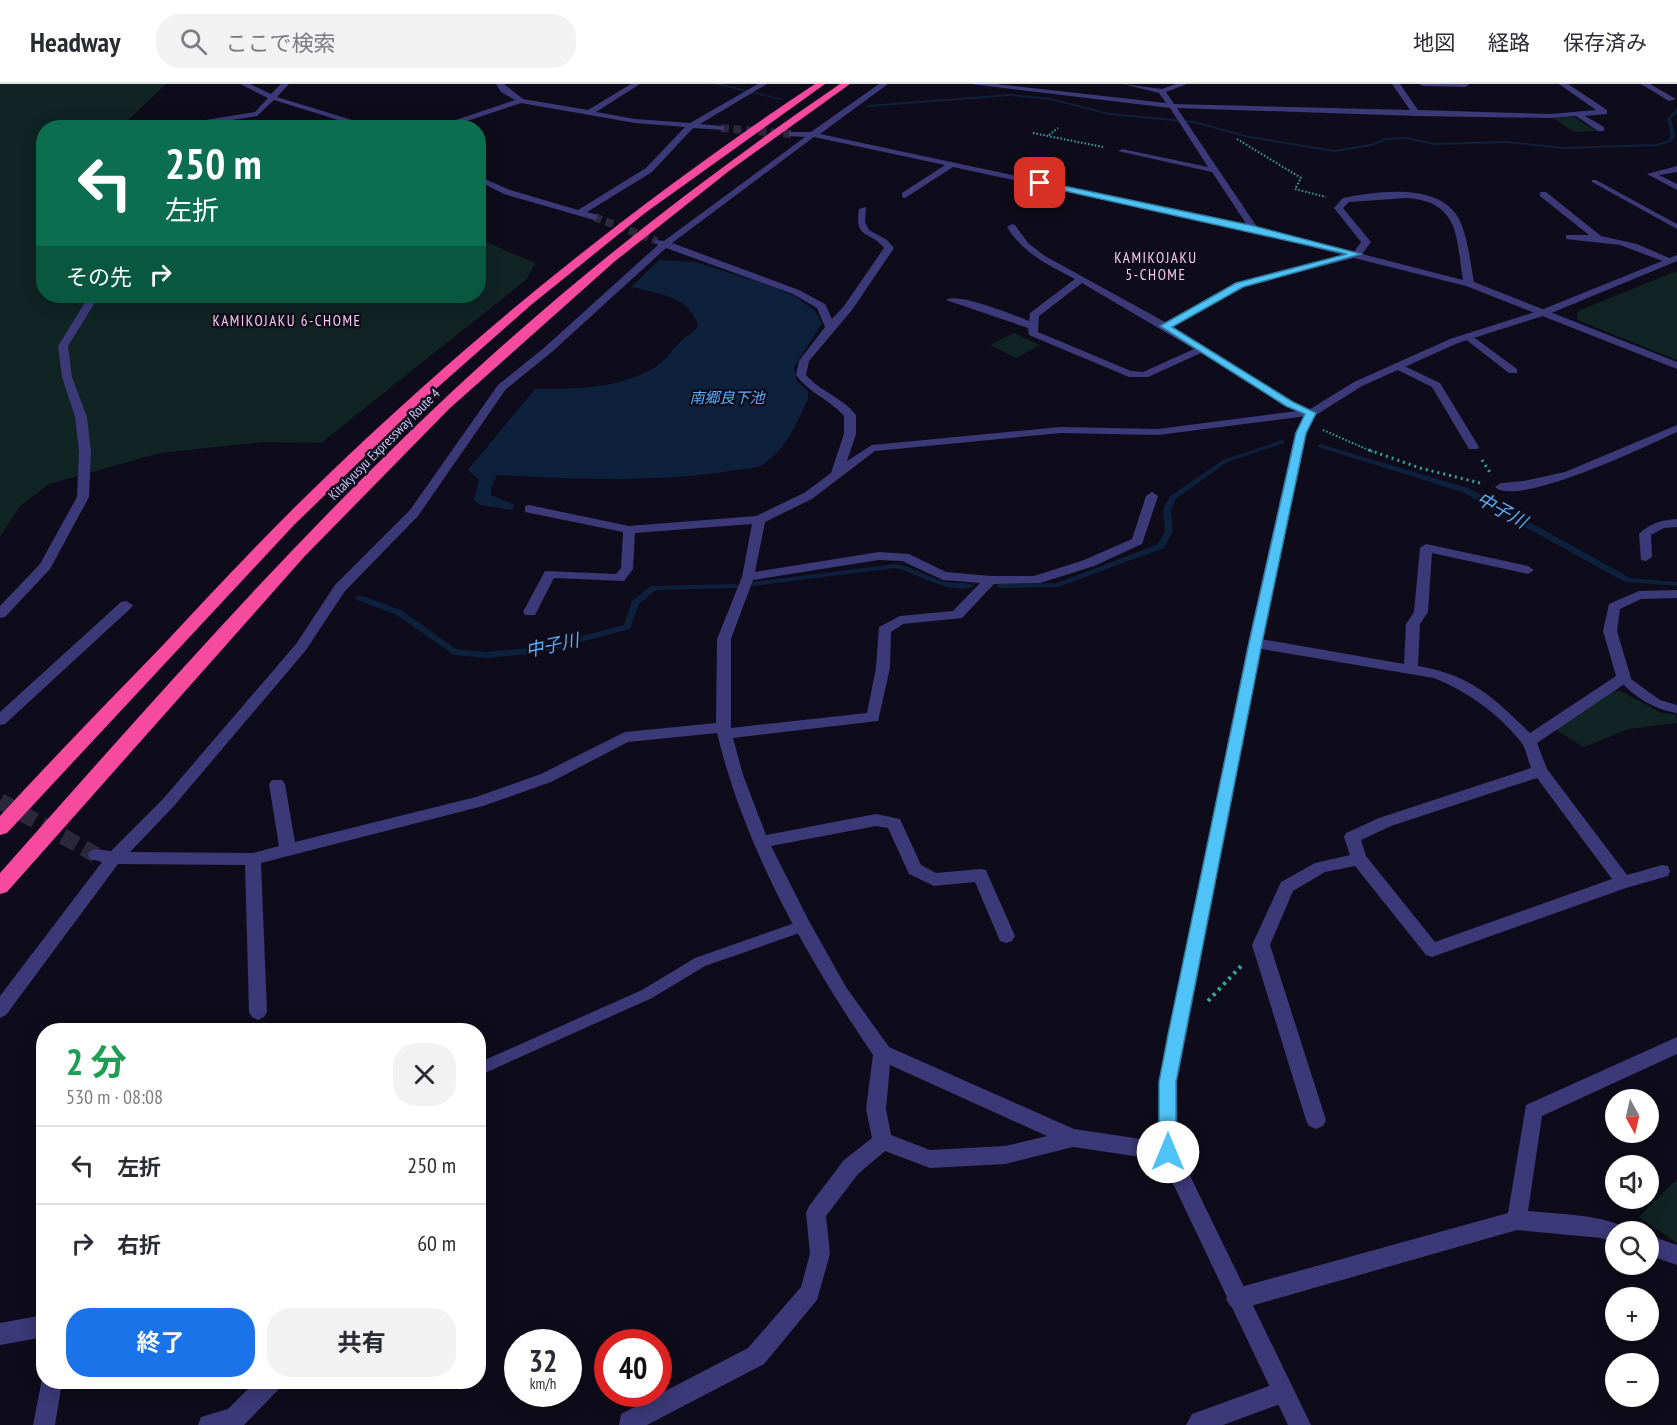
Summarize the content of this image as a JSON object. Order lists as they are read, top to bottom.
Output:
{
  "streets": {
    "highway": ["Kitakyusyu Expressway Route 4"]
  },
  "districts": ["KAMIKOJAKU 5-CHOME", "KAMIKOJAKU 6-CHOME"],
  "water": ["南郷良下池", "中子川"],
  "north": "bottom",
  "page": {
    "header": "Headway",
    "search": "ここで検索",
    "nav": ["地図", "経路", "保存済み"],
    "turn": ["250 m", "左折"],
    "then": "その先",
    "heading": ["2 分", "530 m · 08:08"],
    "map_buttons": ["+", "−"],
    "list": [
      {
        "name": "左折",
        "value": "250 m"
      },
      {
        "name": "右折",
        "value": "60 m"
      }
    ],
    "buttons": ["終了", "共有"],
    "speed": "32 km/h",
    "limit": "40"
  }
}
